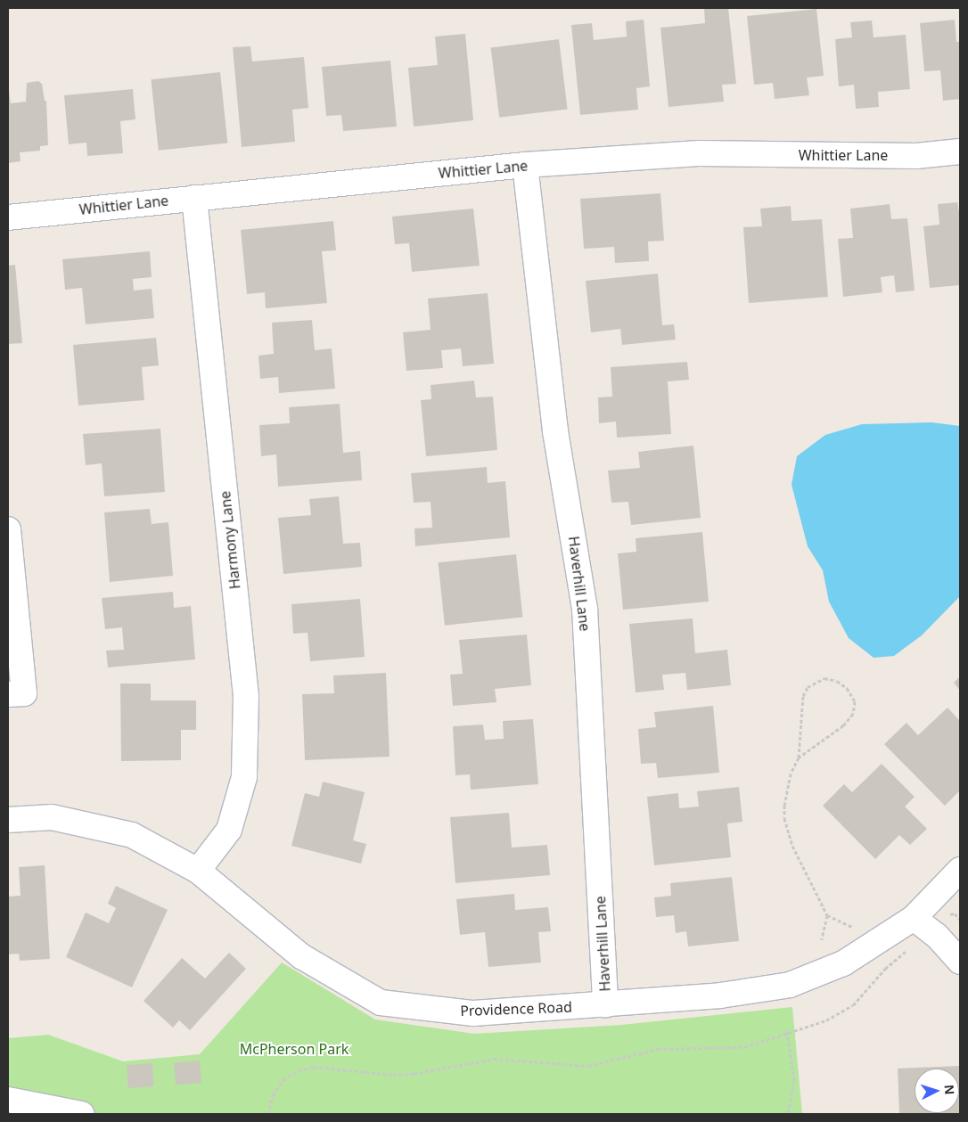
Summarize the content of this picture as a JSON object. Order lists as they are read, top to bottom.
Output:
{
  "streets": {
    "street": [
      "Whittier Lane",
      "Harmony Lane",
      "Haverhill Lane",
      "Providence Road"
    ]
  },
  "crossings": [
    ["Whittier Lane", "Harmony Lane"],
    ["Whittier Lane", "Haverhill Lane"],
    ["Harmony Lane", "Providence Road"],
    ["Haverhill Lane", "Providence Road"]
  ],
  "parks": ["McPherson Park"],
  "north": "right"
}
